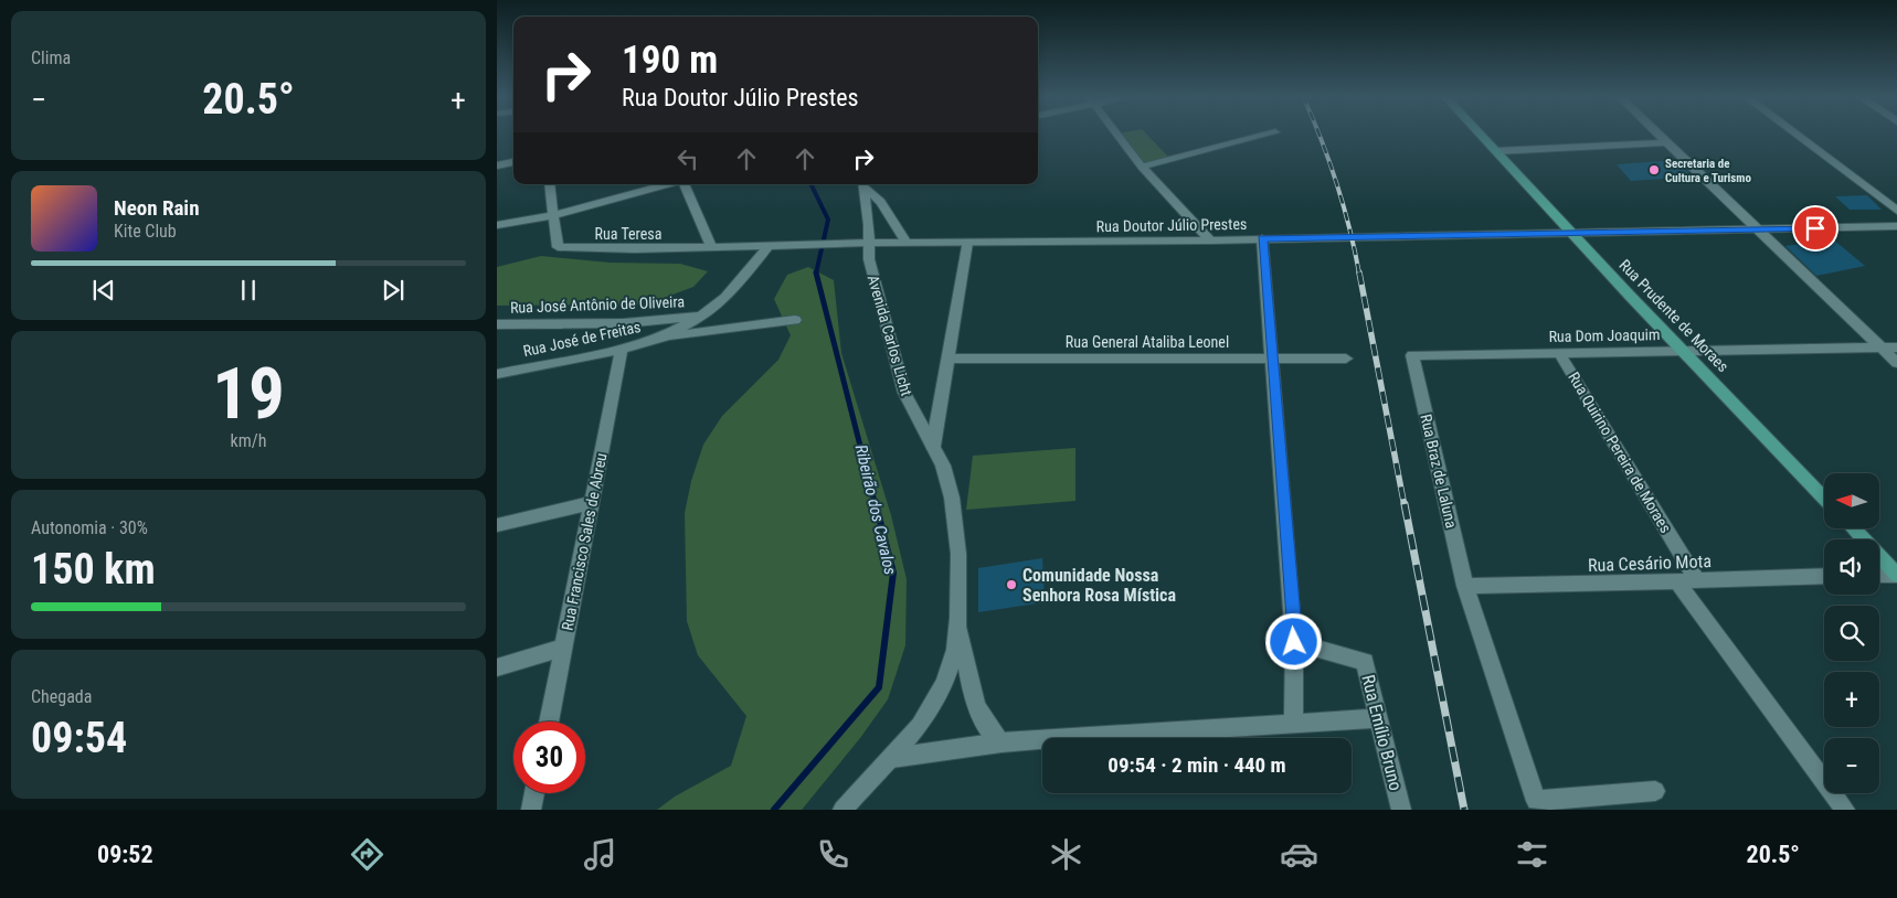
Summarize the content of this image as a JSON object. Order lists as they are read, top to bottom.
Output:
{
  "streets": {
    "main road": ["Rua Prudente de Moraes"],
    "street": [
      "Rua Doutor Júlio Prestes",
      "Rua Teresa",
      "Rua José Antônio de Oliveira",
      "Avenida Carlos Licht",
      "Rua Dom Joaquim",
      "Rua José de Freitas",
      "Rua General Ataliba Leonel",
      "Rua Quirino Pereira de Moraes",
      "Rua Braz de Laluna",
      "Rua Francisco Sales de Abreu",
      "Rua Cesário Mota",
      "Rua Emílio Bruno"
    ]
  },
  "crossings": [
    ["Rua Doutor Júlio Prestes", "Rua Teresa"],
    ["Rua Doutor Júlio Prestes", "Rua Prudente de Moraes"],
    ["Rua Doutor Júlio Prestes", "Avenida Carlos Licht"],
    ["Rua Teresa", "Rua José Antônio de Oliveira"],
    ["Rua José Antônio de Oliveira", "Rua José de Freitas"],
    ["Rua Prudente de Moraes", "Rua Dom Joaquim"],
    ["Rua Dom Joaquim", "Rua Quirino Pereira de Moraes"],
    ["Rua Dom Joaquim", "Rua Braz de Laluna"],
    ["Rua José de Freitas", "Rua Francisco Sales de Abreu"],
    ["Rua Quirino Pereira de Moraes", "Rua Cesário Mota"],
    ["Rua Braz de Laluna", "Rua Cesário Mota"]
  ],
  "water": ["Ribeirão dos Cavalos"],
  "places": ["Secretaria de Cultura e Turismo", "Comunidade Nossa Senhora Rosa Mística"],
  "north": "left",
  "page": {
    "tile": [
      "Clima",
      ["19", "km/h"],
      ["Autonomia · 30%", "150 km"],
      ["Chegada", "09:54"]
    ],
    "turn": ["190 m", "Rua Doutor Júlio Prestes"],
    "heat": ["−", "20.5°", "+"],
    "song": ["Neon Rain", "Kite Club"],
    "map_buttons": ["+", "−"],
    "limit": "30",
    "trip": "09:54 · 2 min · 440 m",
    "tabs": ["09:52", "20.5°"]
  }
}
